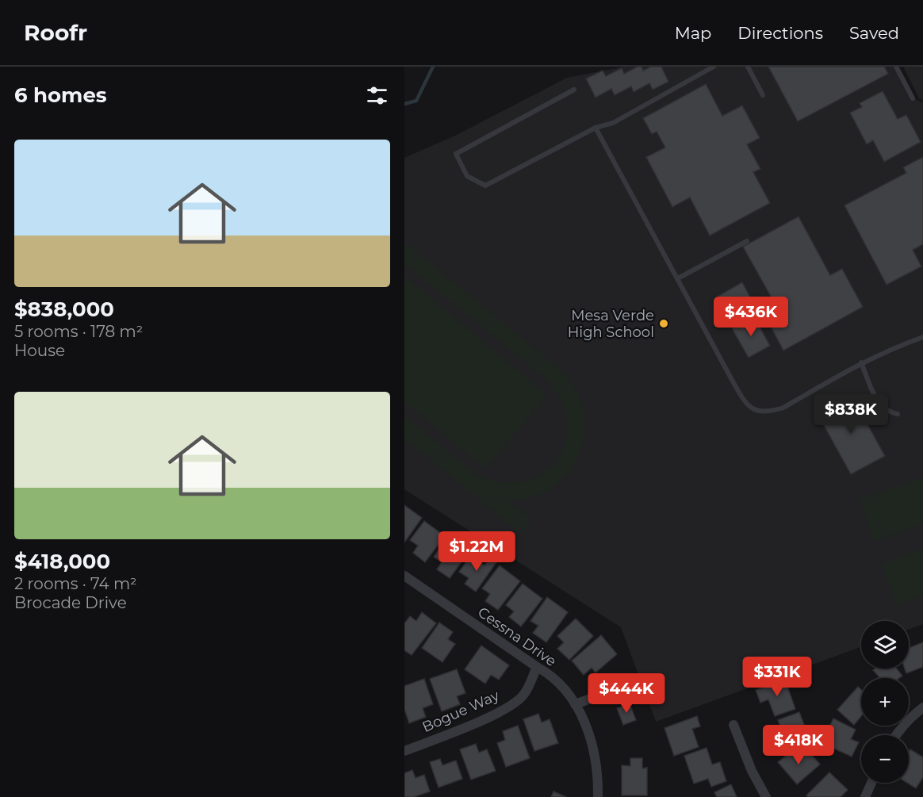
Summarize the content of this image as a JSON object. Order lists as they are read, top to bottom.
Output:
{
  "streets": {
    "street": ["Cessna Drive", "Bogue Way"]
  },
  "crossings": [
    ["Cessna Drive", "Bogue Way"]
  ],
  "places": ["Mesa Verde High School"],
  "page": {
    "header": "Roofr",
    "nav": ["Map", "Directions", "Saved"],
    "heading": "6 homes",
    "list": [
      {
        "name": "$838,000",
        "note": "5 rooms · 178 m² · House"
      },
      {
        "name": "$418,000",
        "note": "2 rooms · 74 m² · Brocade Drive"
      }
    ],
    "price": [
      "$436K",
      "$838K",
      "$1.22M",
      "$331K",
      "$444K",
      "$418K"
    ],
    "map_buttons": ["+", "−"]
  }
}
